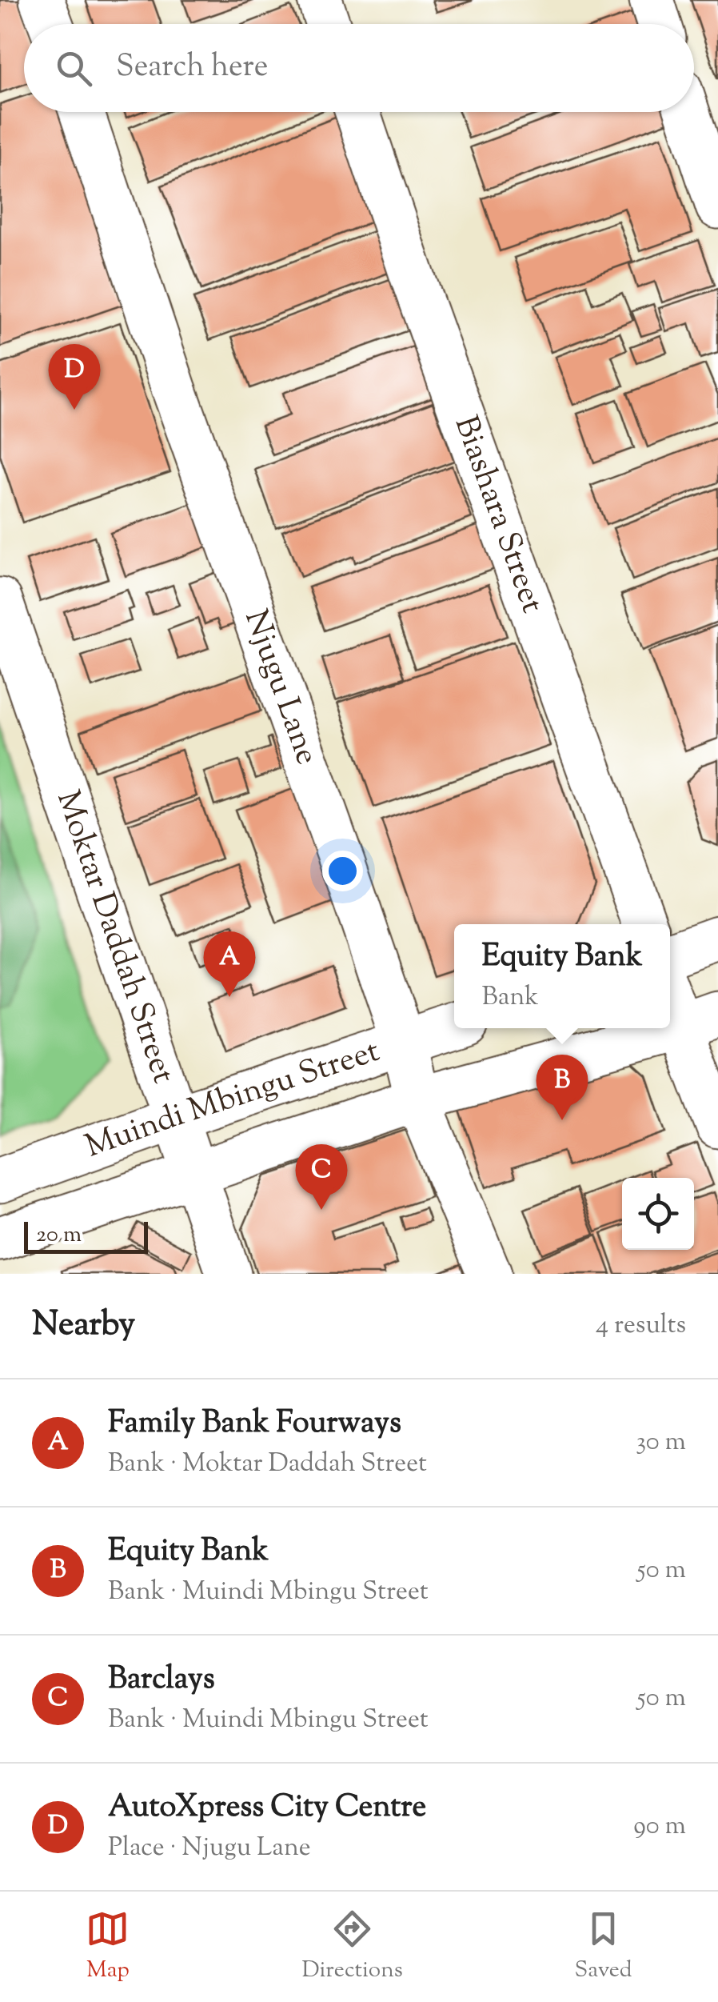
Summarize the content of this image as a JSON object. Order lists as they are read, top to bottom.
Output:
{
  "streets": {
    "street": [
      "Biashara Street",
      "Njugu Lane",
      "Moktar Daddah Street",
      "Muindi Mbingu Street"
    ]
  },
  "crossings": [
    ["Njugu Lane", "Muindi Mbingu Street"],
    ["Moktar Daddah Street", "Muindi Mbingu Street"]
  ],
  "scale_bar": "20 m",
  "page": {
    "search": "Search here",
    "pins": [
      "D",
      "A",
      "B",
      "C"
    ],
    "popup": ["Equity Bank", "Bank"],
    "scale": "20 m",
    "heading": ["Nearby", "4 results"],
    "list": [
      {
        "mark": "A",
        "name": "Family Bank Fourways",
        "note": "Bank · Moktar Daddah Street",
        "value": "30 m"
      },
      {
        "mark": "B",
        "name": "Equity Bank",
        "note": "Bank · Muindi Mbingu Street",
        "value": "50 m"
      },
      {
        "mark": "C",
        "name": "Barclays",
        "note": "Bank · Muindi Mbingu Street",
        "value": "50 m"
      },
      {
        "mark": "D",
        "name": "AutoXpress City Centre",
        "note": "Place · Njugu Lane",
        "value": "90 m"
      }
    ],
    "nav": ["Map", "Directions", "Saved"]
  }
}
